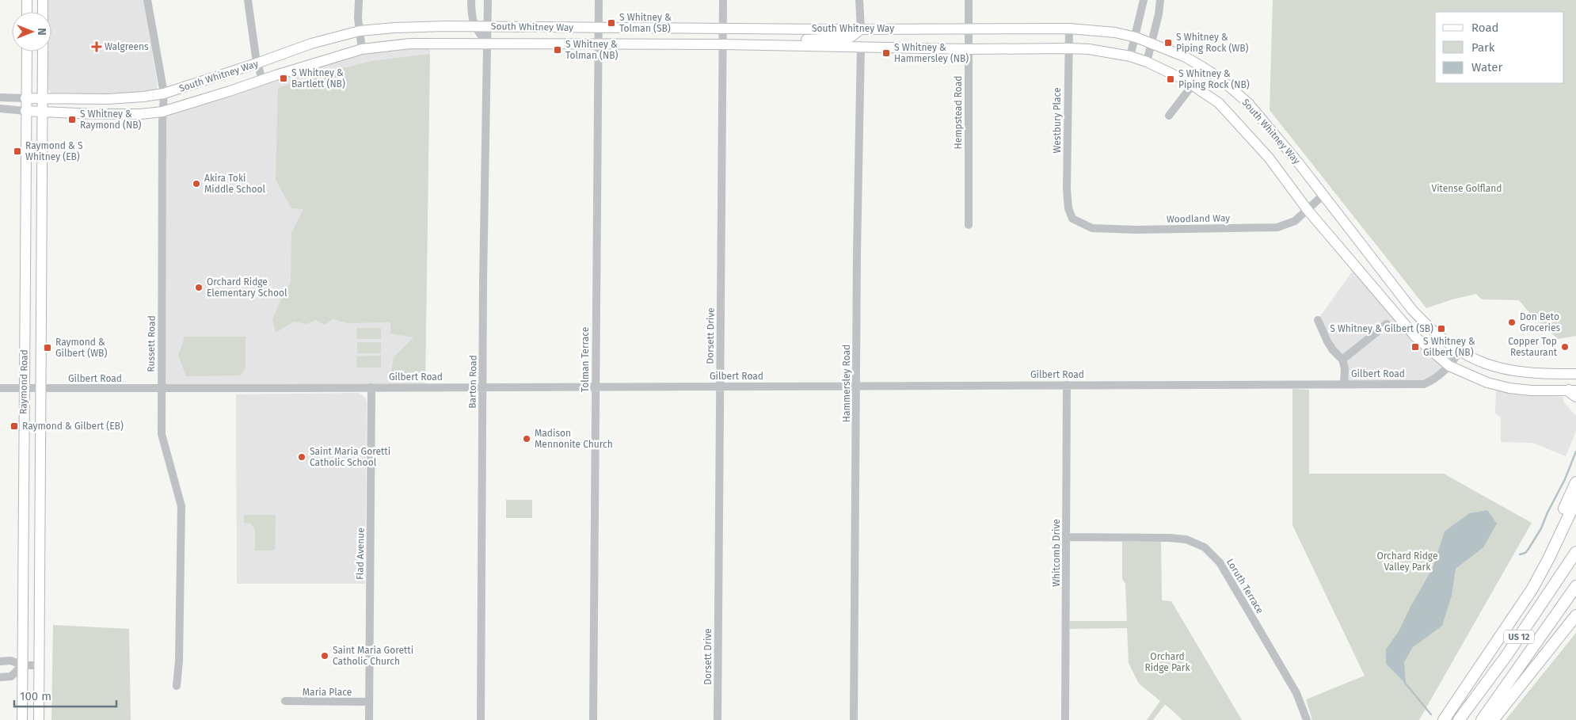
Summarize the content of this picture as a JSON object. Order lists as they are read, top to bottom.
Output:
{
  "streets": {
    "highway": ["US 12"],
    "main road": ["South Whitney Way", "Raymond Road"],
    "street": [
      "Hempstead Road",
      "Westbury Place",
      "Woodland Way",
      "Dorsett Drive",
      "Russett Road",
      "Tolman Terrace",
      "Gilbert Road",
      "Barton Road",
      "Hammersley Road",
      "Whitcomb Drive",
      "Flad Avenue",
      "Loruth Terrace",
      "Maria Place"
    ]
  },
  "crossings": [
    ["South Whitney Way", "Hempstead Road"],
    ["South Whitney Way", "Westbury Place"],
    ["South Whitney Way", "Woodland Way"],
    ["South Whitney Way", "Dorsett Drive"],
    ["South Whitney Way", "Russett Road"],
    ["South Whitney Way", "Tolman Terrace"],
    ["South Whitney Way", "Gilbert Road"],
    ["South Whitney Way", "Raymond Road"],
    ["South Whitney Way", "Barton Road"],
    ["South Whitney Way", "Hammersley Road"],
    ["Westbury Place", "Woodland Way"],
    ["Dorsett Drive", "Gilbert Road"],
    ["Russett Road", "Gilbert Road"],
    ["Tolman Terrace", "Gilbert Road"],
    ["Gilbert Road", "Raymond Road"],
    ["Gilbert Road", "Barton Road"],
    ["Gilbert Road", "Hammersley Road"],
    ["Gilbert Road", "Whitcomb Drive"],
    ["Gilbert Road", "Flad Avenue"],
    ["Whitcomb Drive", "Loruth Terrace"],
    ["Flad Avenue", "Maria Place"]
  ],
  "parks": ["Vitense Golfland", "Orchard Ridge Valley Park", "Orchard Ridge Park"],
  "places": {
    "transit": [
      "S Whitney & Tolman (SB)",
      "S Whitney & Piping Rock (WB)",
      "S Whitney & Tolman (NB)",
      "S Whitney & Hammersley (NB)",
      "S Whitney & Bartlett (NB)",
      "S Whitney & Piping Rock (NB)",
      "S Whitney & Raymond (NB)",
      "Raymond & S Whitney (EB)",
      "S Whitney & Gilbert (SB)",
      "S Whitney & Gilbert (NB)",
      "Raymond & Gilbert (WB)",
      "Raymond & Gilbert (EB)"
    ],
    "health": ["Walgreens"],
    "other": [
      "Akira Toki Middle School",
      "Orchard Ridge Elementary School",
      "Don Beto Groceries",
      "Copper Top Restaurant",
      "Madison Mennonite Church",
      "Saint Maria Goretti Catholic School",
      "Saint Maria Goretti Catholic Church"
    ]
  },
  "legend": ["Road", "Park", "Water"],
  "scale_bar": "100 m",
  "north": "right"
}
